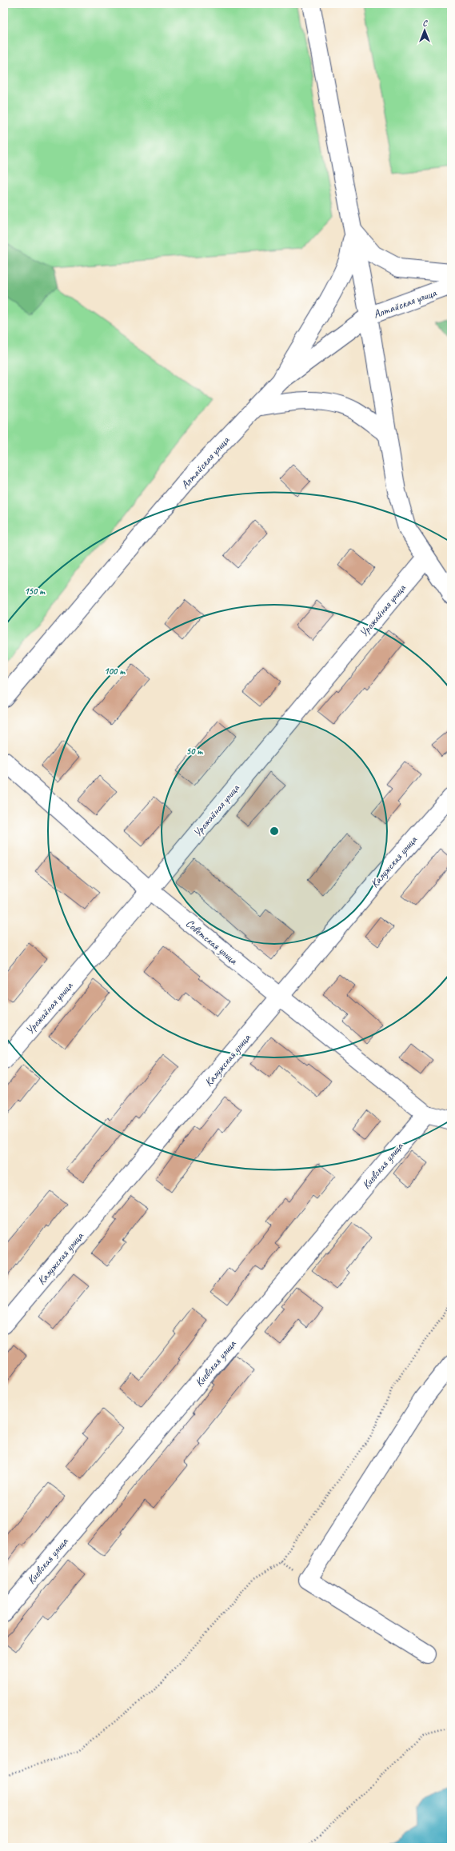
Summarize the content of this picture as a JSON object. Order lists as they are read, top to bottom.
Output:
{
  "streets": {
    "street": [
      "Алтайская улица",
      "Урожайная улица",
      "Калужская улица",
      "Советская улица",
      "Киевская улица"
    ]
  },
  "crossings": [
    ["Урожайная улица", "Советская улица"],
    ["Калужская улица", "Советская улица"],
    ["Советская улица", "Киевская улица"]
  ],
  "north": "top",
  "rings": ["150 m", "100 m", "50 m"]
}
